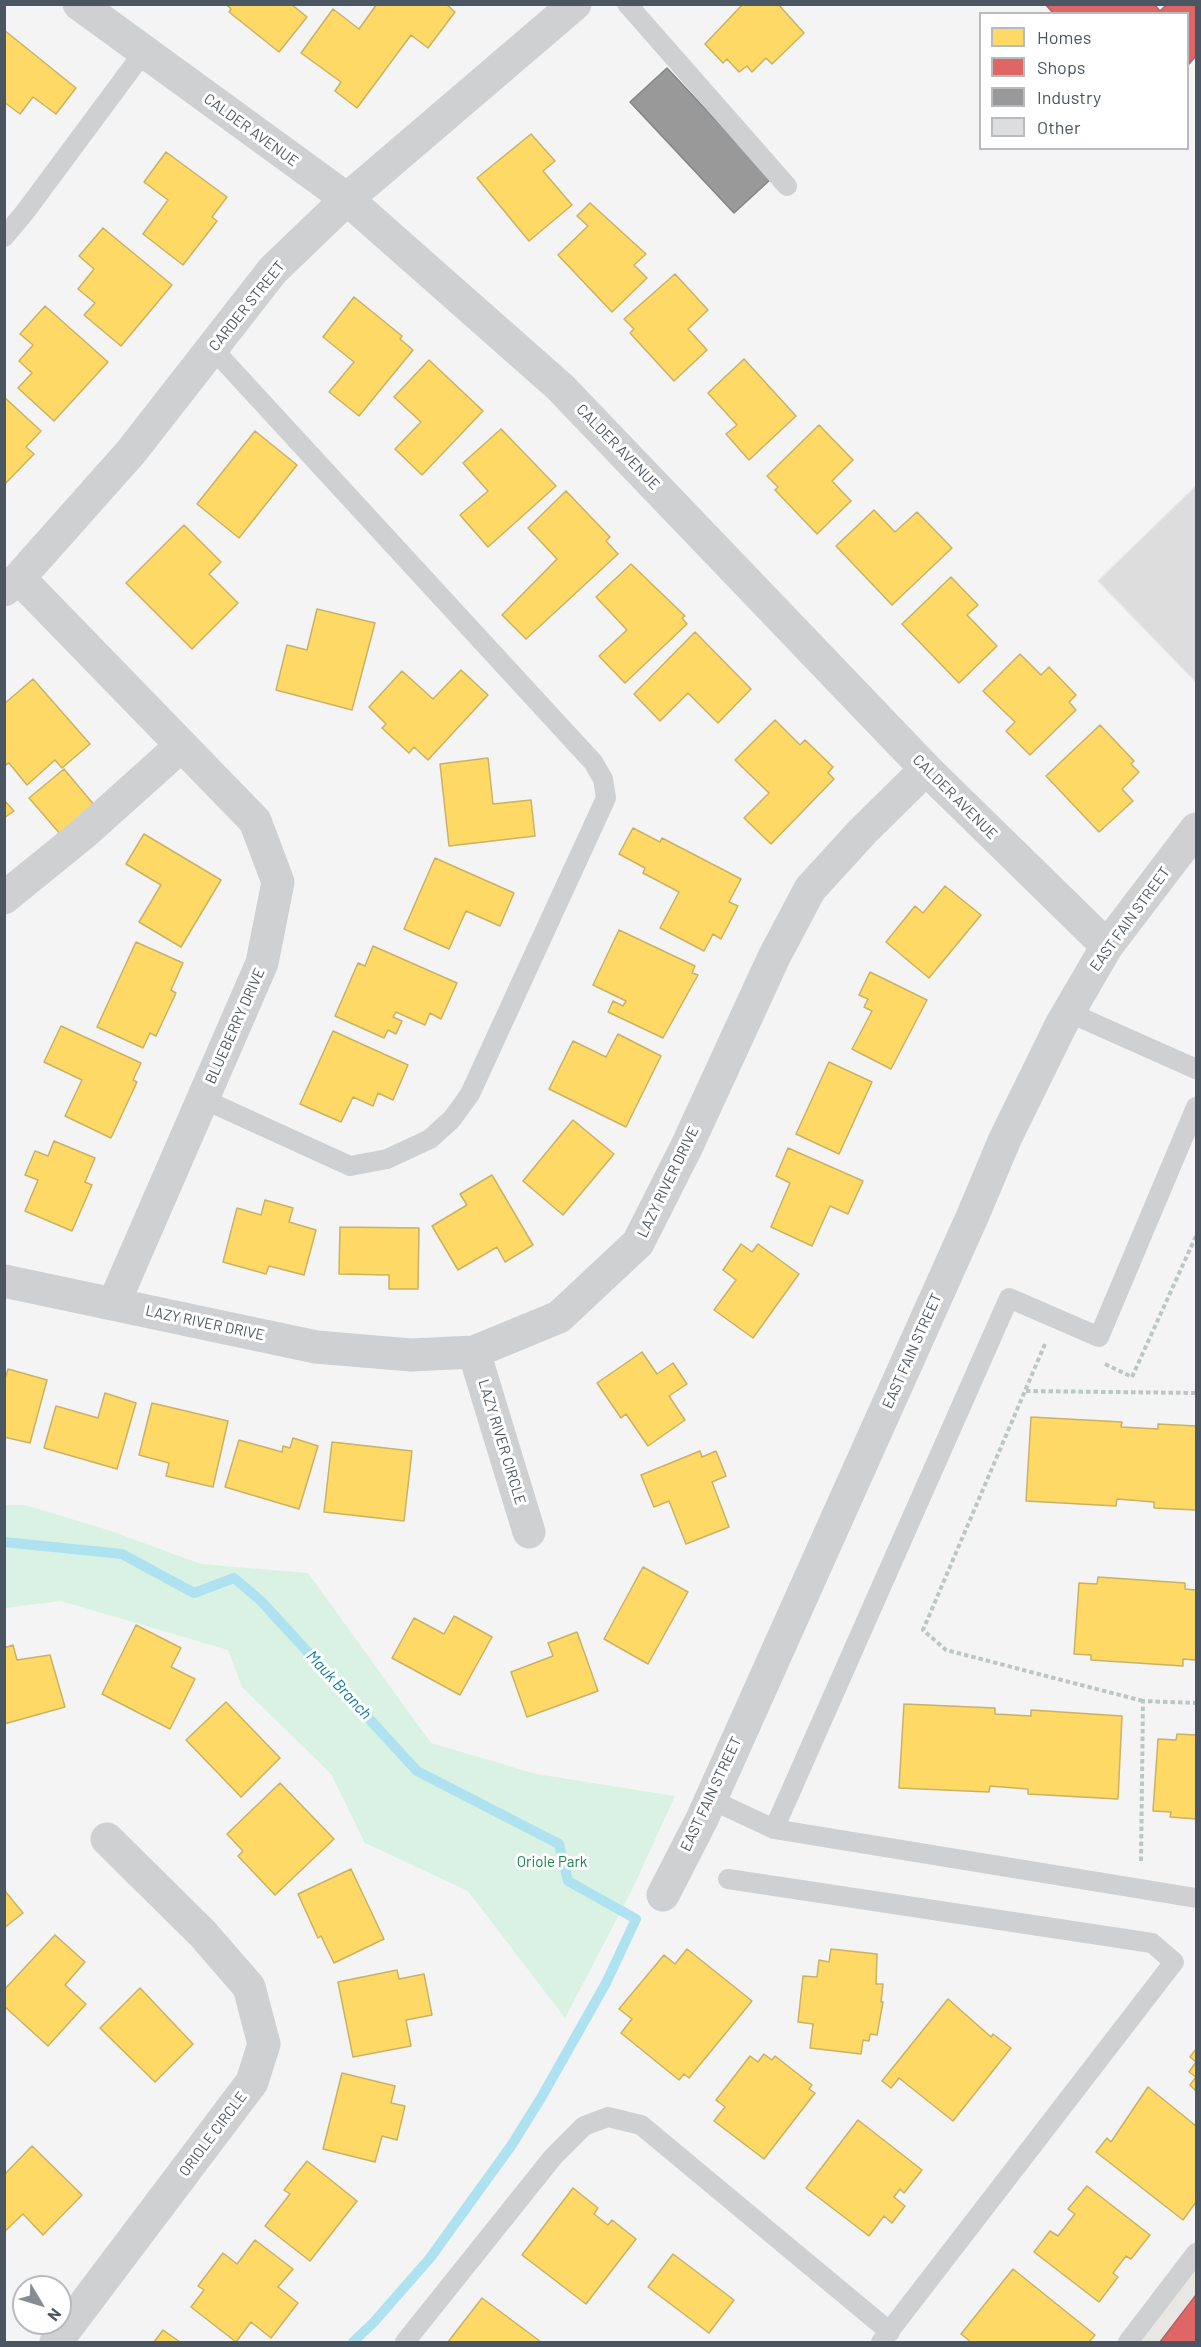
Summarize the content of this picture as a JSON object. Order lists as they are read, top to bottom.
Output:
{
  "streets": {
    "street": [
      "CALDER AVENUE",
      "CARDER STREET",
      "EAST FAIN STREET",
      "BLUEBERRY DRIVE",
      "LAZY RIVER DRIVE",
      "LAZY RIVER CIRCLE",
      "ORIOLE CIRCLE"
    ]
  },
  "crossings": [
    ["CALDER AVENUE", "CARDER STREET"],
    ["CALDER AVENUE", "EAST FAIN STREET"],
    ["CALDER AVENUE", "LAZY RIVER DRIVE"],
    ["CARDER STREET", "BLUEBERRY DRIVE"],
    ["BLUEBERRY DRIVE", "LAZY RIVER DRIVE"],
    ["LAZY RIVER DRIVE", "LAZY RIVER CIRCLE"]
  ],
  "water": ["Mauk Branch"],
  "parks": ["Oriole Park"],
  "legend": [
    "Homes",
    "Shops",
    "Industry",
    "Other"
  ],
  "north": "bottom right"
}
